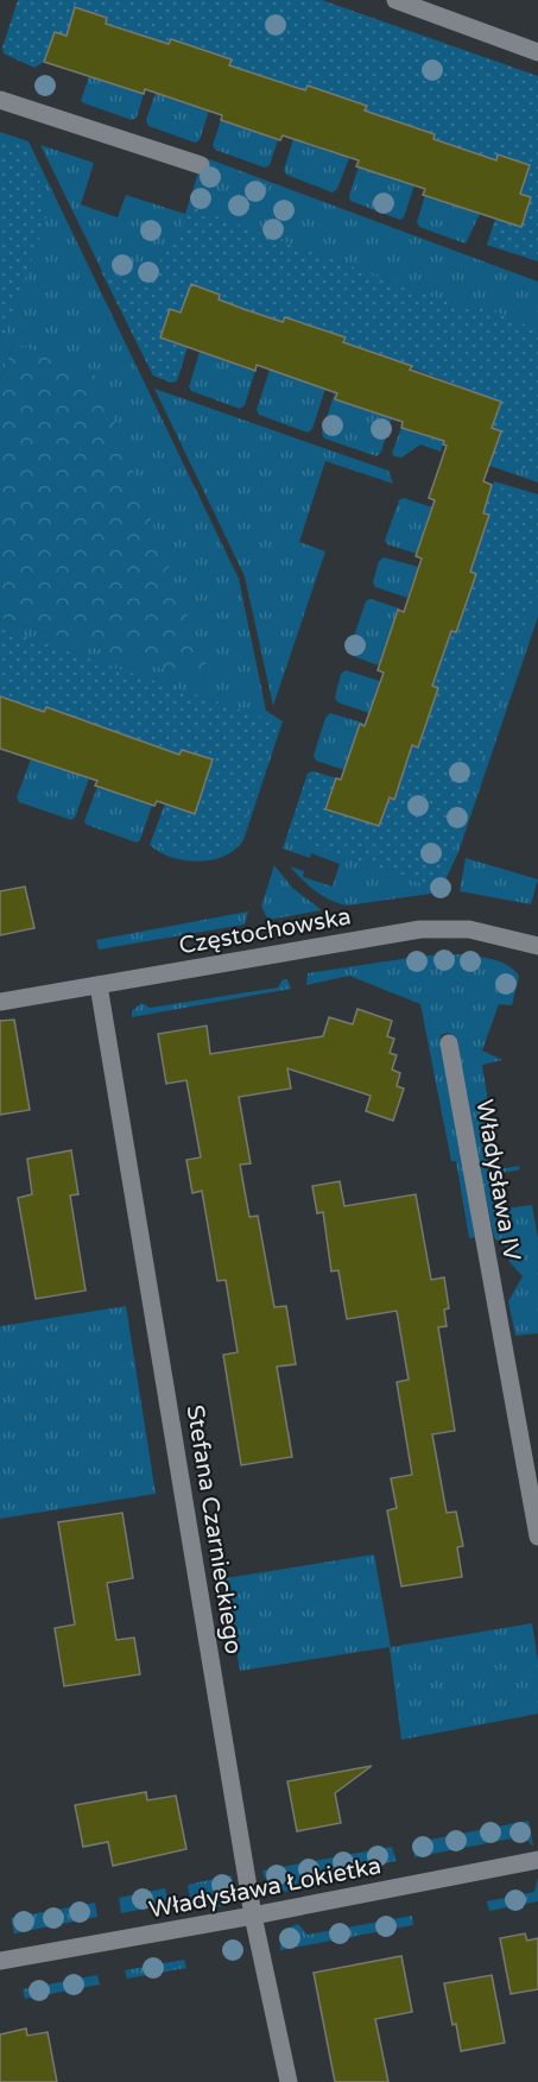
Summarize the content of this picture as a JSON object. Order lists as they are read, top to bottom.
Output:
{
  "streets": {
    "street": [
      "Częstochowska",
      "Władysława IV",
      "Stefana Czarnieckiego",
      "Władysława Łokietka"
    ]
  },
  "crossings": [
    ["Częstochowska", "Stefana Czarnieckiego"],
    ["Stefana Czarnieckiego", "Władysława Łokietka"]
  ]
}
